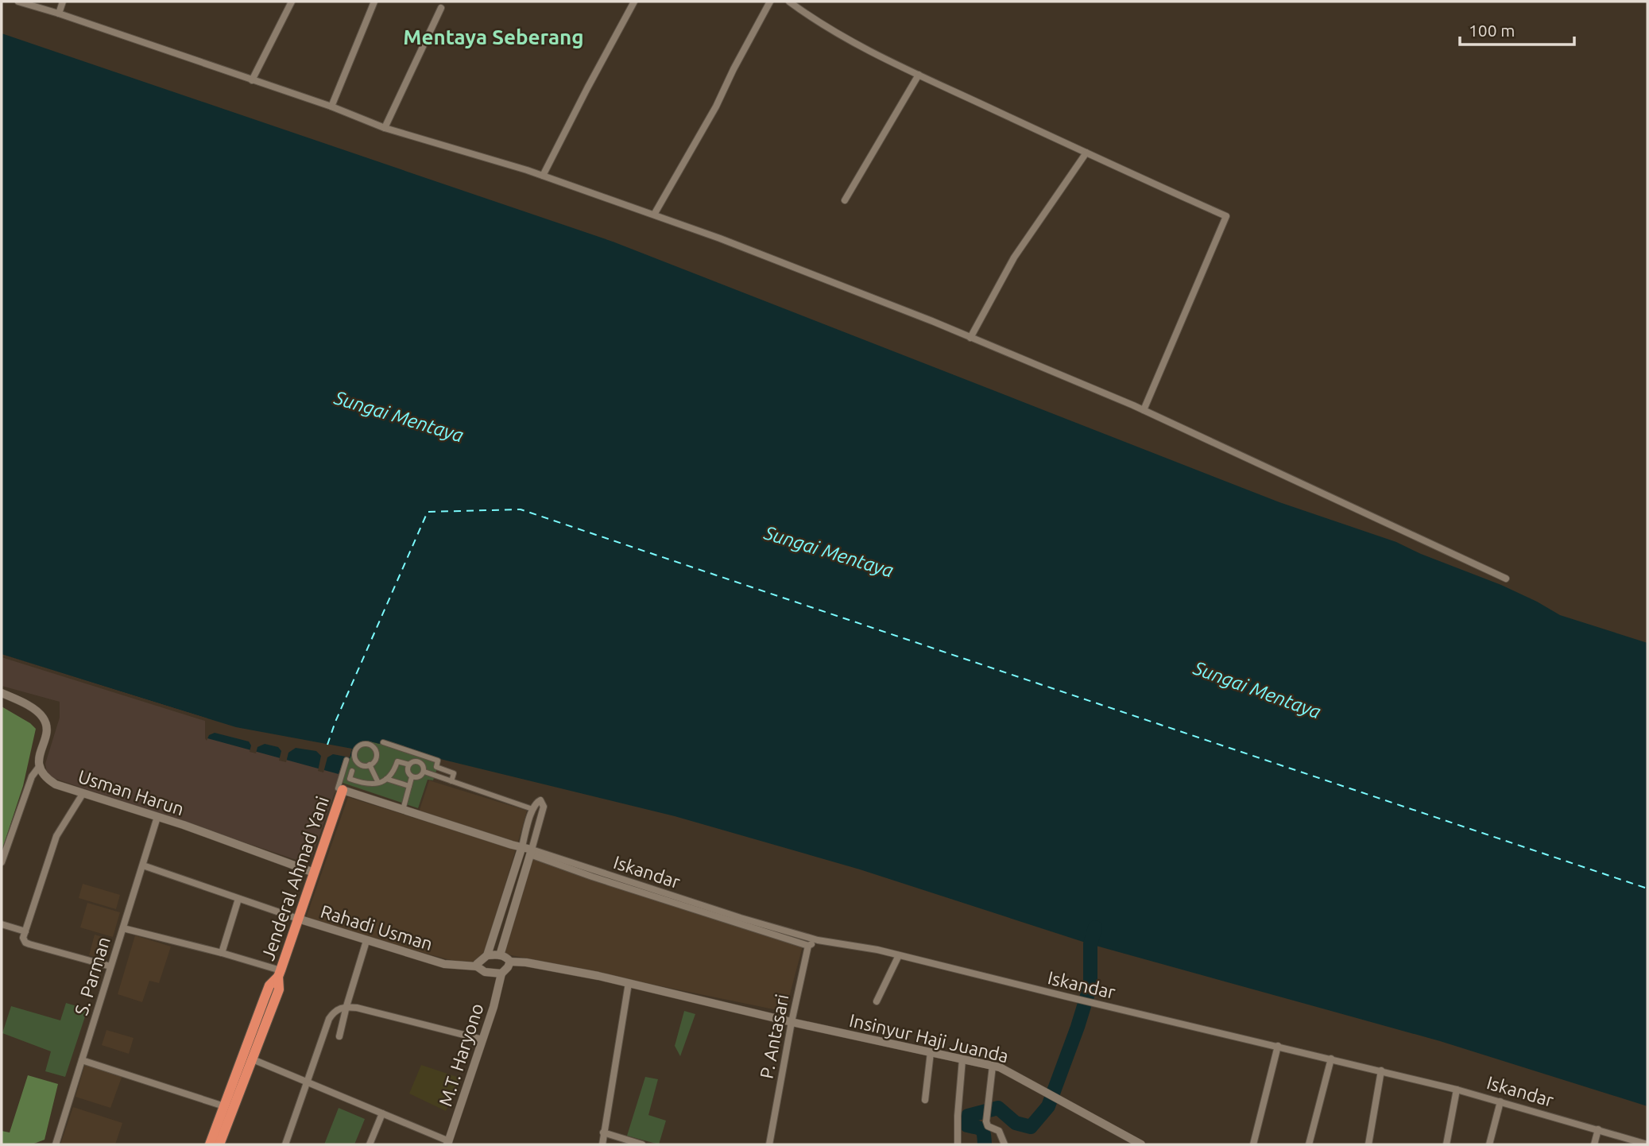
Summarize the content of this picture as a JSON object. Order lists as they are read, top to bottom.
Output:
{
  "streets": {
    "highway": ["Jenderal Ahmad Yani"],
    "street": [
      "Usman Harun",
      "Iskandar",
      "Rahadi Usman",
      "S. Parman",
      "P. Antasari",
      "Insinyur Haji Juanda",
      "M.T. Haryono"
    ]
  },
  "crossings": [
    ["Usman Harun", "Jenderal Ahmad Yani"],
    ["Usman Harun", "S. Parman"],
    ["Iskandar", "Jenderal Ahmad Yani"],
    ["Iskandar", "P. Antasari"],
    ["Jenderal Ahmad Yani", "Rahadi Usman"],
    ["Rahadi Usman", "S. Parman"],
    ["Rahadi Usman", "M.T. Haryono"],
    ["P. Antasari", "Insinyur Haji Juanda"]
  ],
  "districts": ["Mentaya Seberang"],
  "water": ["Sungai Mentaya"],
  "scale_bar": "100 m"
}
